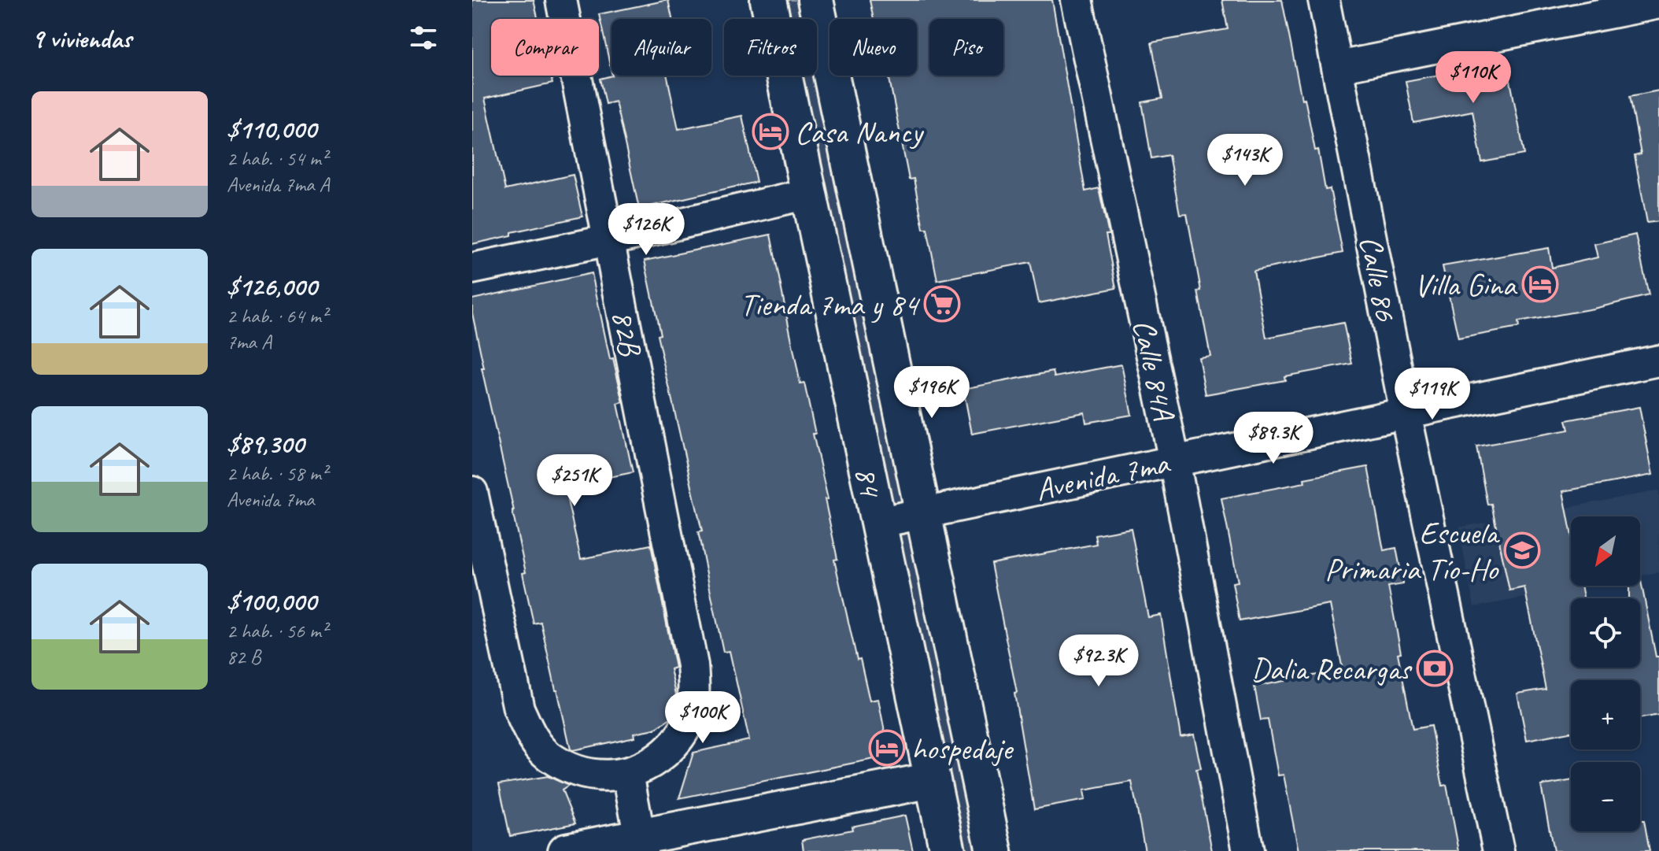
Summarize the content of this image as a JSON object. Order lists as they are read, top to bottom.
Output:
{
  "streets": {
    "main road": ["84"],
    "street": [
      "Calle 86",
      "82B",
      "Calle 84A",
      "Avenida 7ma"
    ]
  },
  "crossings": [
    ["Calle 86", "Avenida 7ma"],
    ["Calle 84A", "Avenida 7ma"],
    ["Avenida 7ma", "84"]
  ],
  "places": {
    "hotel": ["Casa Nancy", "Villa Gina", "hospedaje"],
    "supermarket": ["Tienda 7ma y 84"],
    "school or university": ["Escuela Primaria Tío-Ho"],
    "bank": ["Dalia Recargas"]
  },
  "north": "bottom left",
  "page": {
    "heading": "9 viviendas",
    "chip": [
      "Comprar",
      "Alquilar",
      "Filtros",
      "Nuevo",
      "Piso"
    ],
    "price": [
      "$110K",
      "$143K",
      "$126K",
      "$196K",
      "$119K",
      "$89.3K",
      "$251K",
      "$92.3K",
      "$100K"
    ],
    "list": [
      {
        "name": "$110,000",
        "note": "2 hab. · 54 m² · Avenida 7ma A"
      },
      {
        "name": "$126,000",
        "note": "2 hab. · 64 m² · 7ma A"
      },
      {
        "name": "$89,300",
        "note": "2 hab. · 58 m² · Avenida 7ma"
      },
      {
        "name": "$100,000",
        "note": "2 hab. · 56 m² · 82 B"
      }
    ],
    "map_buttons": ["+", "−"]
  }
}
